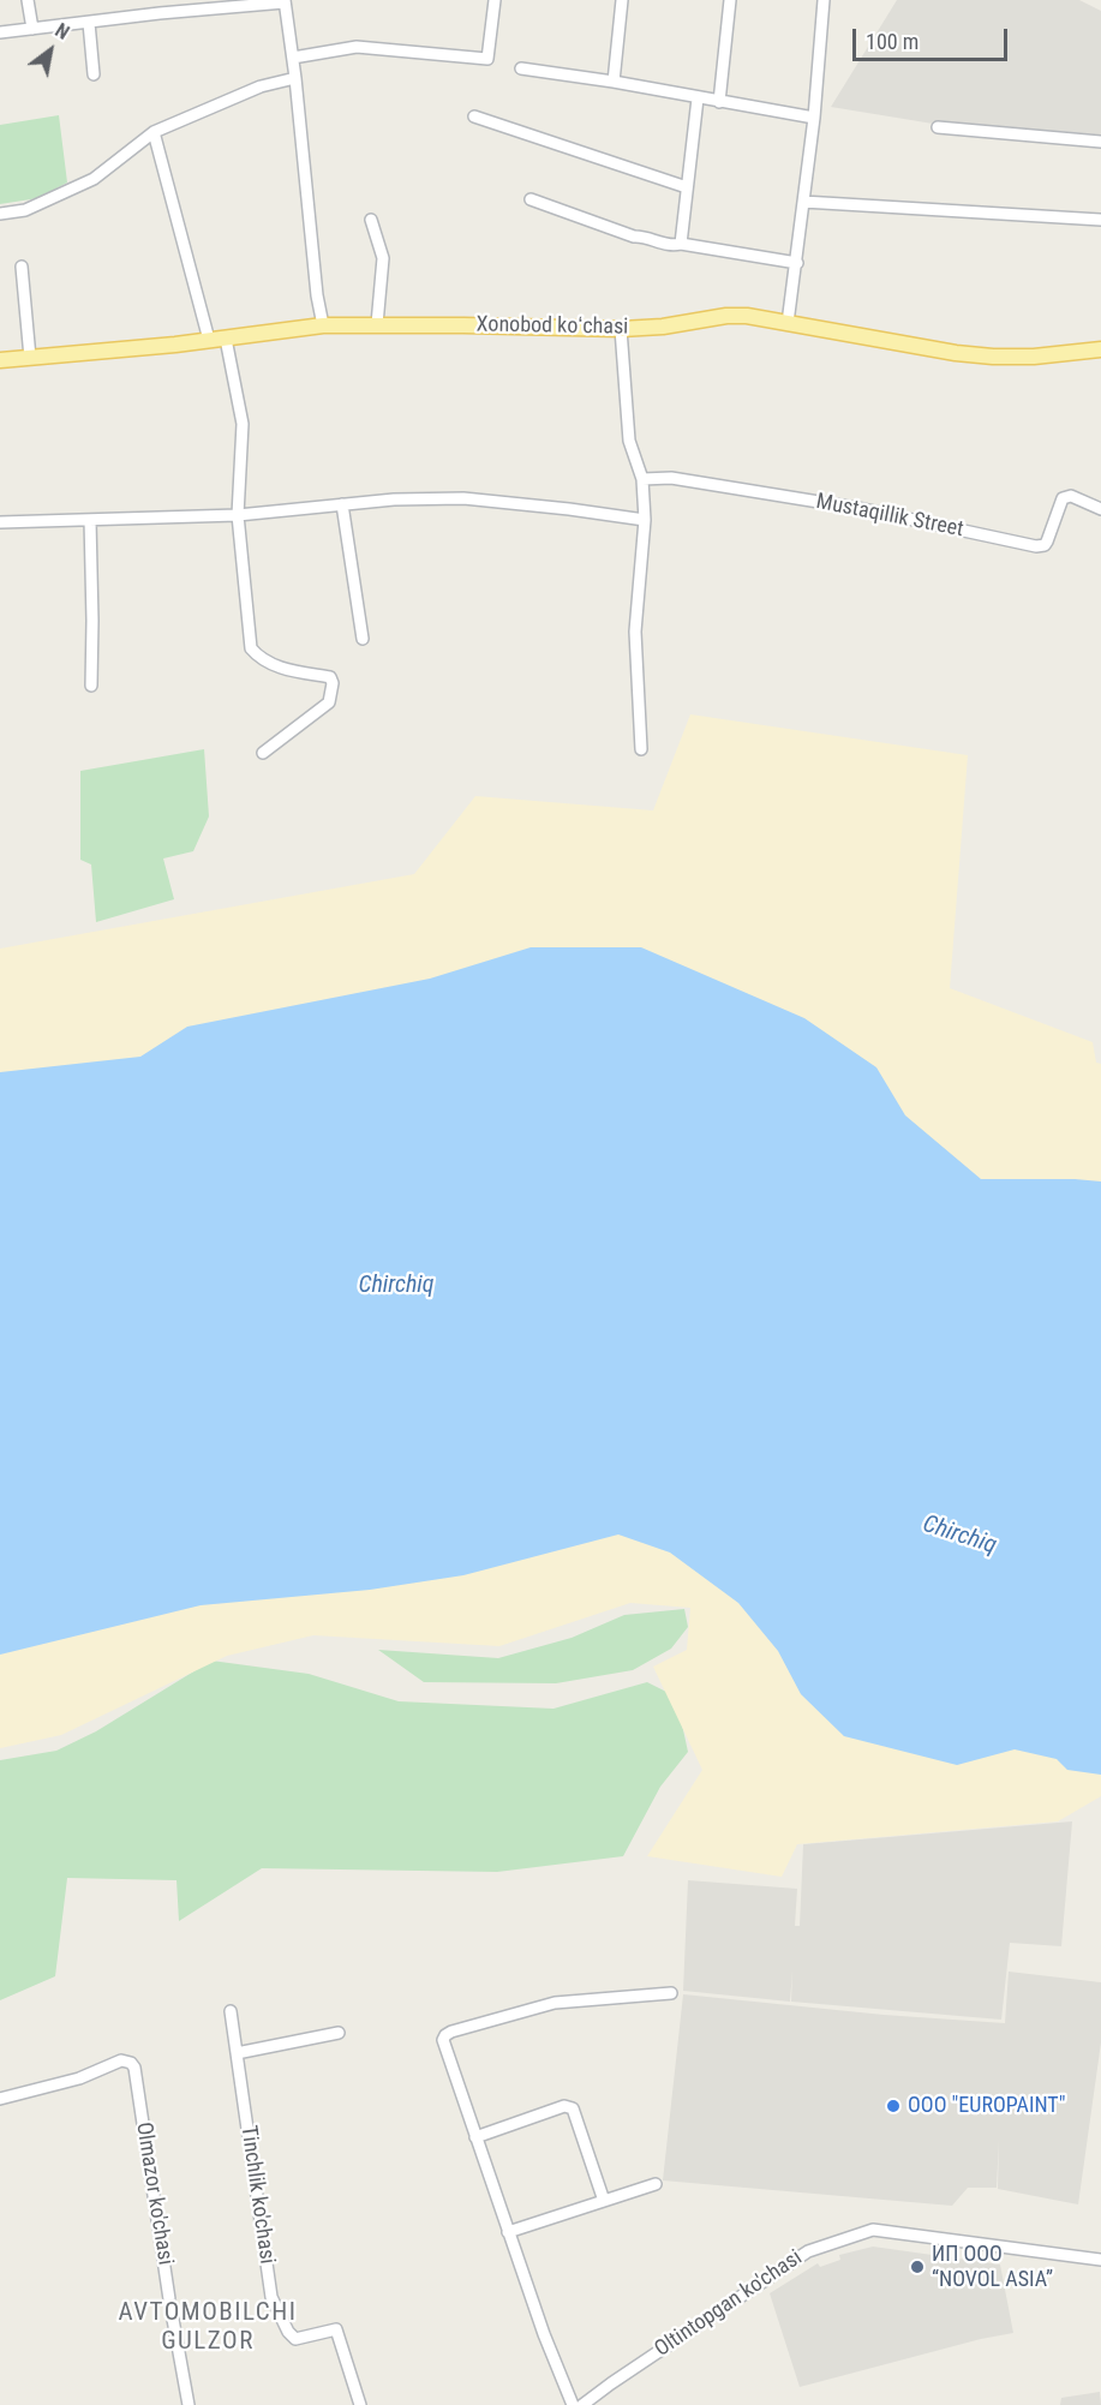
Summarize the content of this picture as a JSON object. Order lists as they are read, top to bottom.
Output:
{
  "streets": {
    "main road": ["Xonobod koʻchasi"],
    "street": [
      "Mustaqillik Street",
      "Olmazor ko'chasi",
      "Tinchlik ko'chasi",
      "Oltintopgan ko'chasi"
    ]
  },
  "districts": ["AVTOMOBILCHI GULZOR"],
  "water": ["Chirchiq"],
  "places": ["OOO \"EUROPAINT\"", "ИП ООО “NOVOL ASIA”"],
  "scale_bar": "100 m",
  "north": "top right"
}
